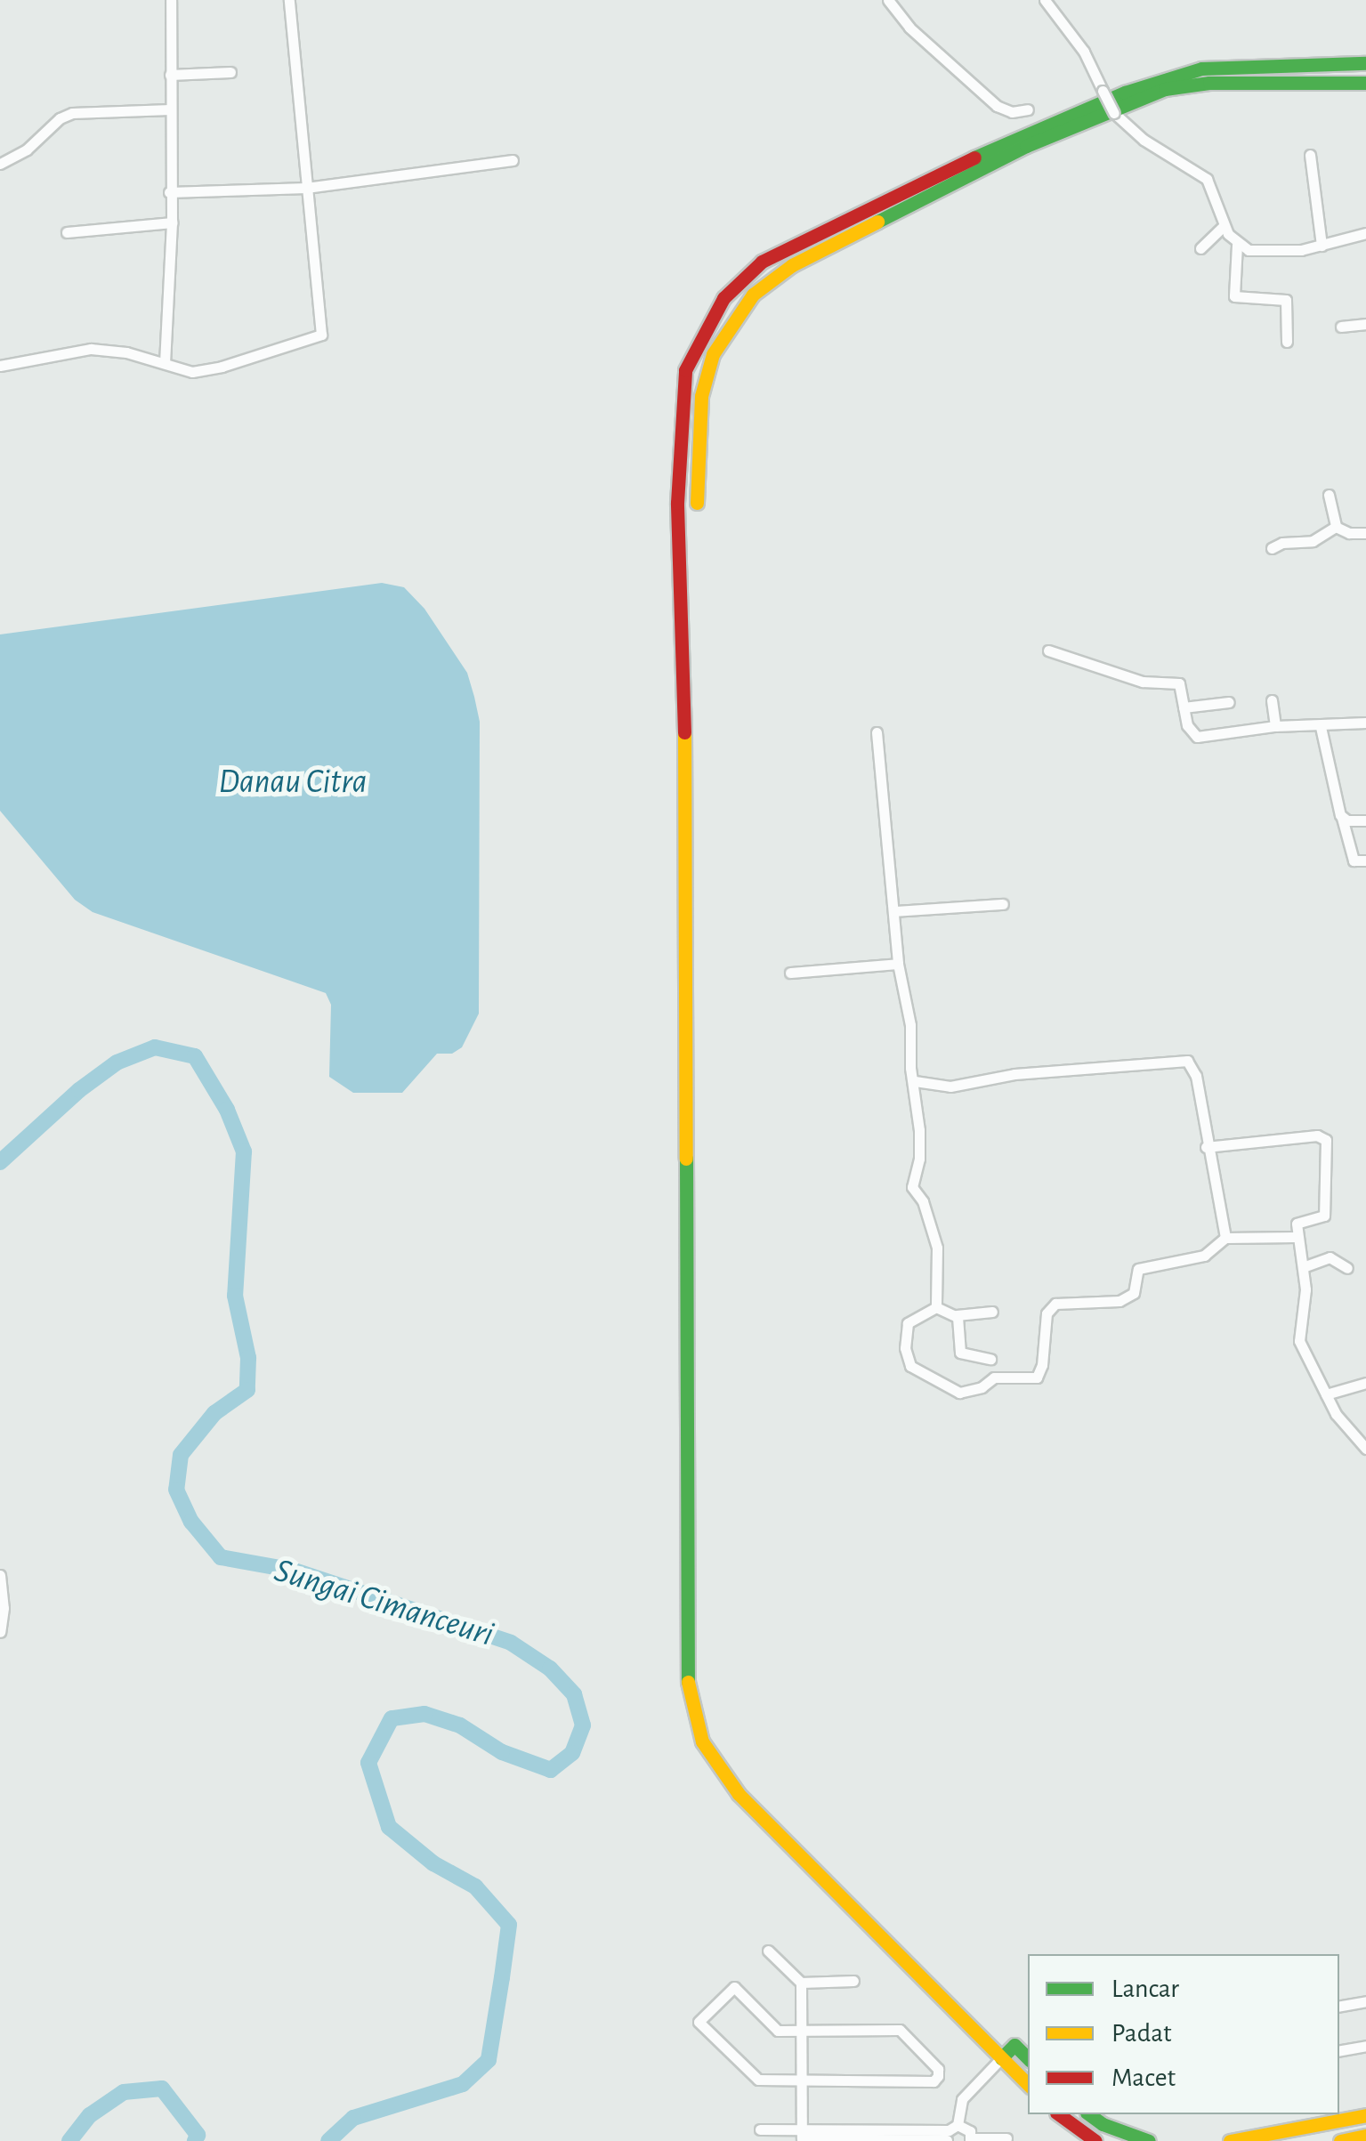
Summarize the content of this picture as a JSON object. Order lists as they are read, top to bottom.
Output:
{
  "water": ["Danau Citra", "Sungai Cimanceuri"],
  "legend": ["Lancar", "Padat", "Macet"]
}
